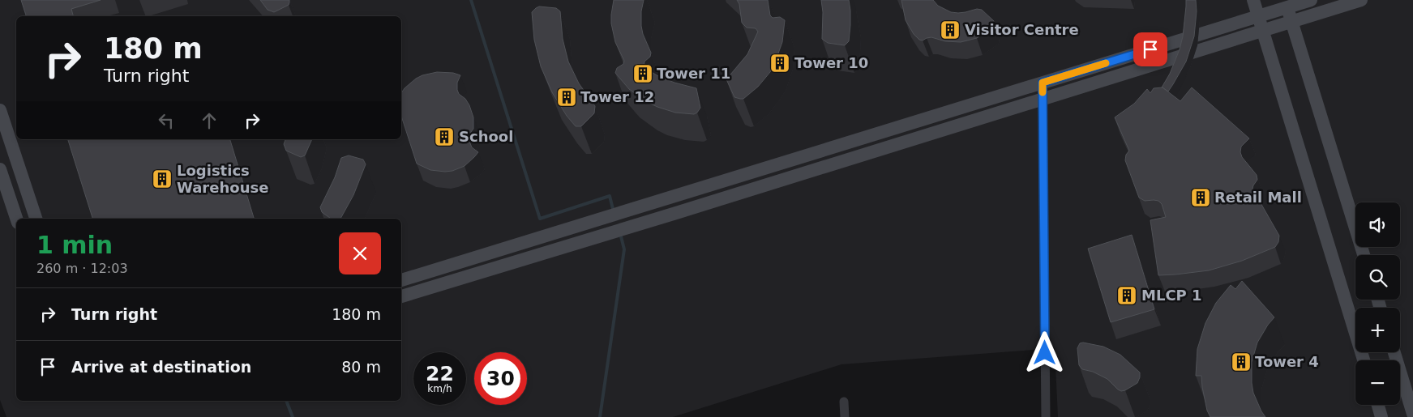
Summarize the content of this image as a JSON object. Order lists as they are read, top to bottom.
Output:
{
  "places": {
    "building": [
      "Visitor Centre",
      "Tower 10",
      "Tower 11",
      "Tower 12",
      "School",
      "Logistics Warehouse",
      "Retail Mall",
      "MLCP 1",
      "Tower 4"
    ]
  },
  "page": {
    "turn": ["180 m", "Turn right"],
    "map_buttons": ["+", "−"],
    "heading": ["1 min", "260 m · 12:03"],
    "list": [
      {
        "name": "Turn right",
        "value": "180 m"
      },
      {
        "name": "Arrive at destination",
        "value": "80 m"
      }
    ],
    "speed": "22 km/h",
    "limit": "30"
  }
}
